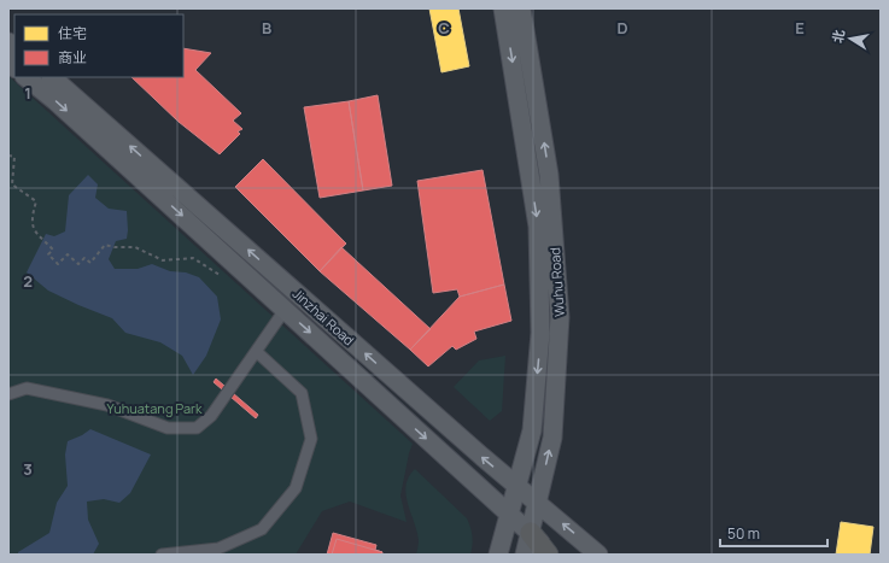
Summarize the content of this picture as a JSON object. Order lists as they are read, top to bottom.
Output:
{
  "streets": {
    "main road": ["Wuhu Road", "Jinzhai Road"]
  },
  "crossings": [
    ["Wuhu Road", "Jinzhai Road"]
  ],
  "parks": ["Yuhuatang Park"],
  "legend": ["住宅", "商业"],
  "scale_bar": "50 m",
  "north": "left",
  "grid": {
    "columns": [
      "B",
      "C",
      "D",
      "E"
    ],
    "rows": ["1", "2", "3"]
  }
}
